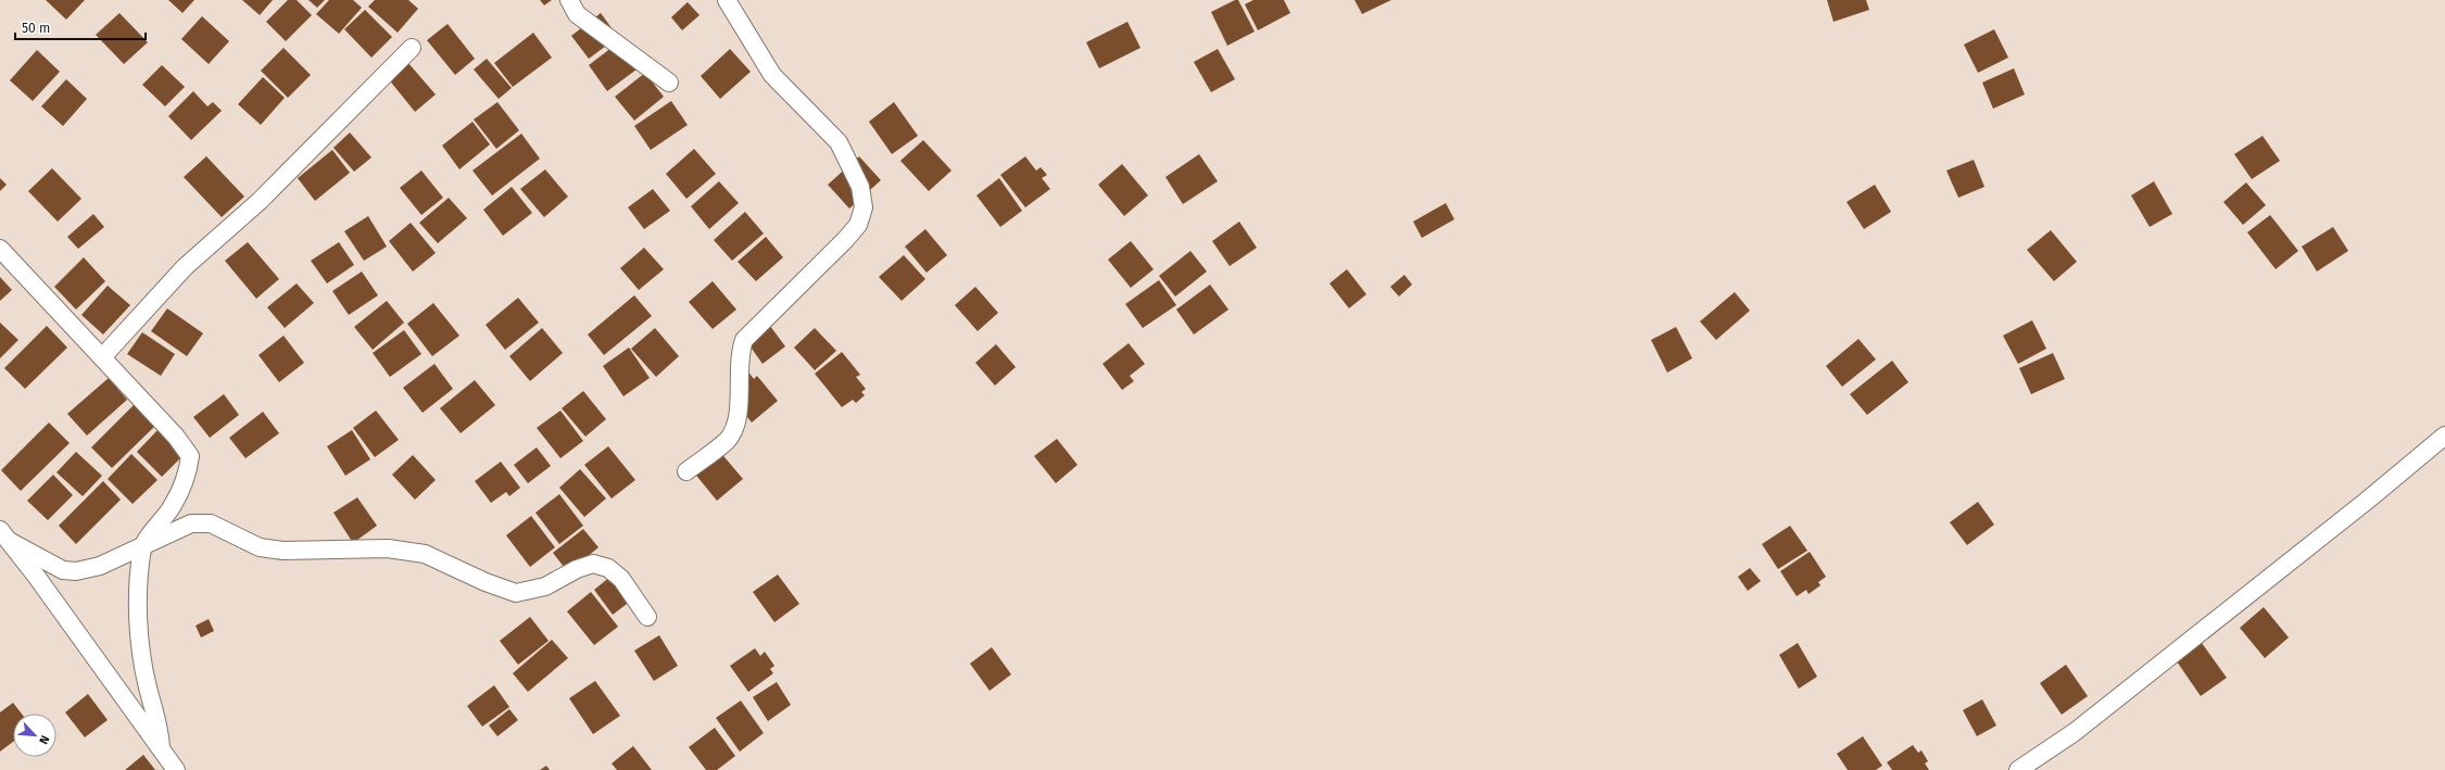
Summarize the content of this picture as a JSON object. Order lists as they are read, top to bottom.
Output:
{
  "scale_bar": "50 m",
  "north": "bottom right"
}
